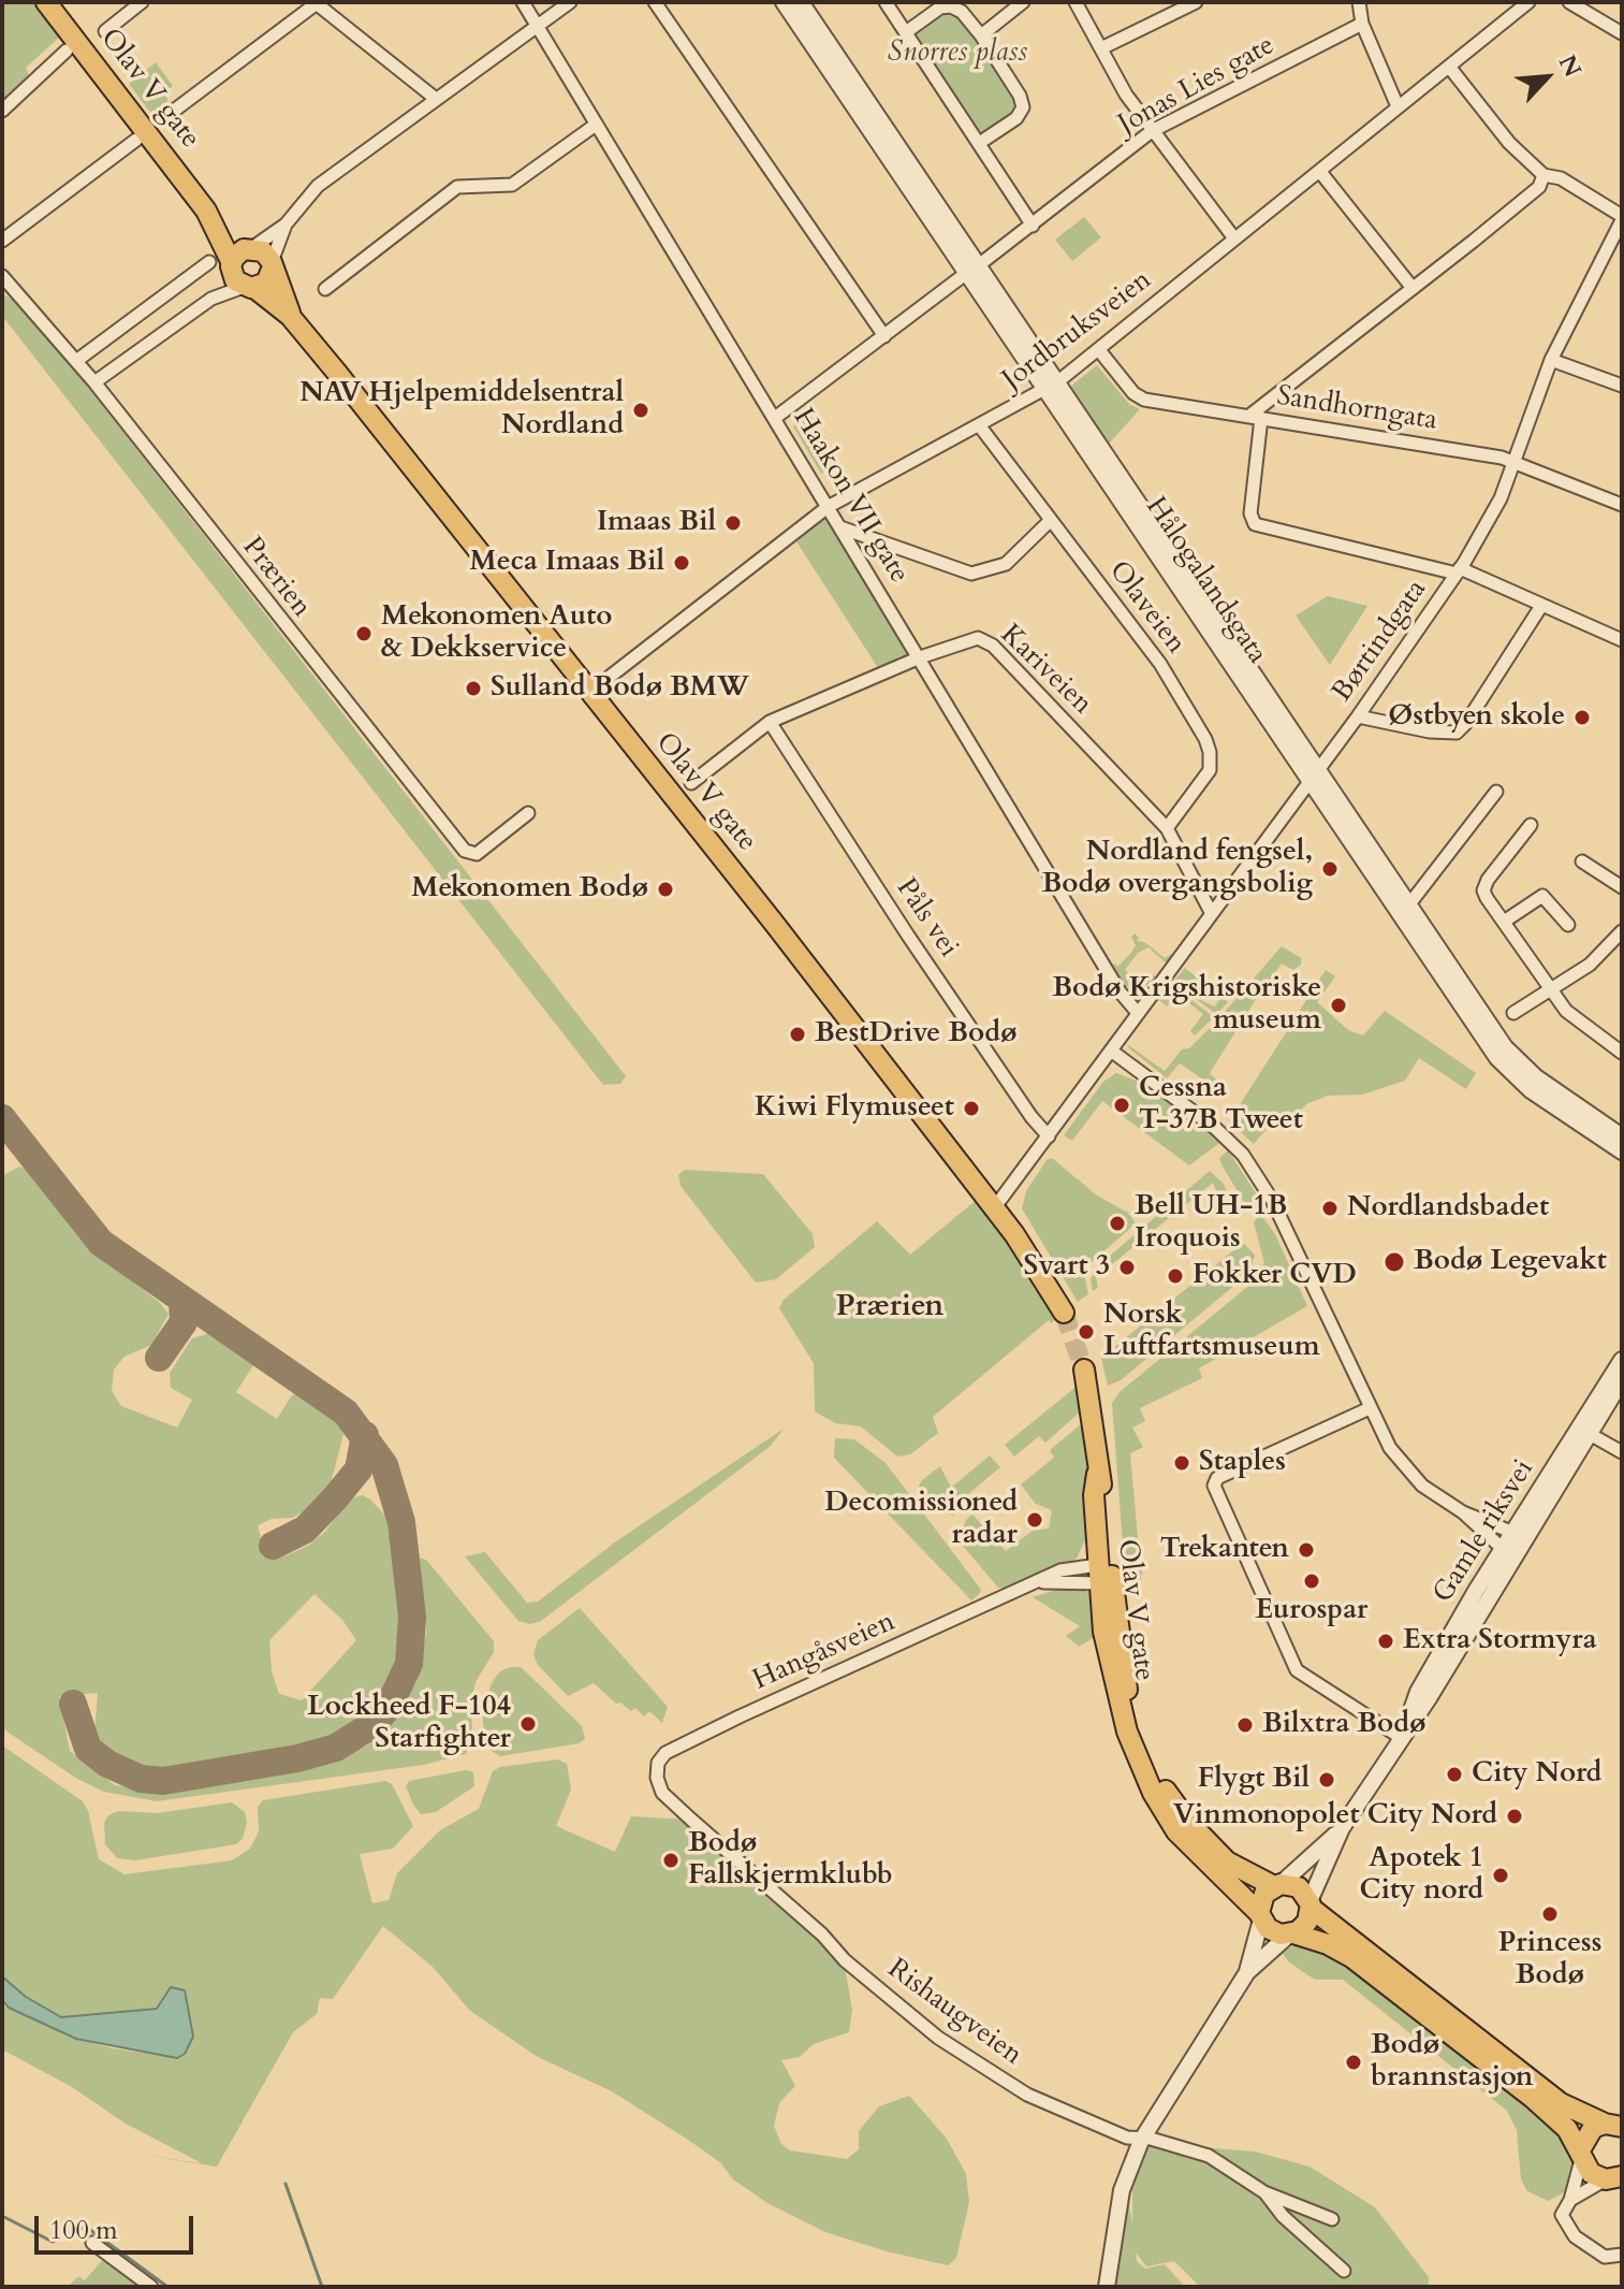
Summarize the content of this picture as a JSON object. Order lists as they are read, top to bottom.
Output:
{
  "streets": {
    "highway": ["Olav V gate"],
    "street": [
      "Jonas Lies gate",
      "Jordbruksveien",
      "Sandhorngata",
      "Haakon VII gate",
      "Prærien",
      "Hålogalandsgata",
      "Olaveien",
      "Børtindgata",
      "Kariveien",
      "Påls vei",
      "Gamle riksvei",
      "Hangåsveien",
      "Rishaugveien"
    ]
  },
  "crossings": [
    ["Jonas Lies gate", "Haakon VII gate"],
    ["Jonas Lies gate", "Hålogalandsgata"],
    ["Olav V gate", "Jordbruksveien"],
    ["Olav V gate", "Børtindgata"],
    ["Olav V gate", "Gamle riksvei"],
    ["Jordbruksveien", "Sandhorngata"],
    ["Jordbruksveien", "Haakon VII gate"],
    ["Jordbruksveien", "Hålogalandsgata"],
    ["Jordbruksveien", "Olaveien"],
    ["Sandhorngata", "Børtindgata"],
    ["Haakon VII gate", "Børtindgata"],
    ["Haakon VII gate", "Kariveien"],
    ["Hålogalandsgata", "Børtindgata"],
    ["Olaveien", "Kariveien"],
    ["Børtindgata", "Kariveien"],
    ["Børtindgata", "Påls vei"],
    ["Kariveien", "Påls vei"],
    ["Hangåsveien", "Rishaugveien"]
  ],
  "districts": ["Prærien"],
  "parks": ["Snorres plass"],
  "places": [
    "NAV Hjelpemiddelsentral Nordland",
    "Imaas Bil",
    "Meca Imaas Bil",
    "Mekonomen Auto & Dekkservice",
    "Sulland Bodø BMW",
    "Østbyen skole",
    "Nordland fengsel, Bodø overgangsbolig",
    "Mekonomen Bodø",
    "Bodø Krigshistoriske museum",
    "BestDrive Bodø",
    "Cessna T-37B Tweet",
    "Kiwi Flymuseet",
    "Nordlandsbadet",
    "Bell UH-1B Iroquois",
    "Bodø Legevakt",
    "Svart 3",
    "Fokker CVD",
    "Norsk Luftfartsmuseum",
    "Staples",
    "Decomissioned radar",
    "Trekanten",
    "Eurospar",
    "Extra Stormyra",
    "Lockheed F-104 Starfighter",
    "Bilxtra Bodø",
    "City Nord",
    "Flygt Bil",
    "Vinmonopolet City Nord",
    "Bodø Fallskjermklubb",
    "Apotek 1 City nord",
    "Princess Bodø",
    "Bodø brannstasjon"
  ],
  "scale_bar": "100 m",
  "north": "top right"
}
